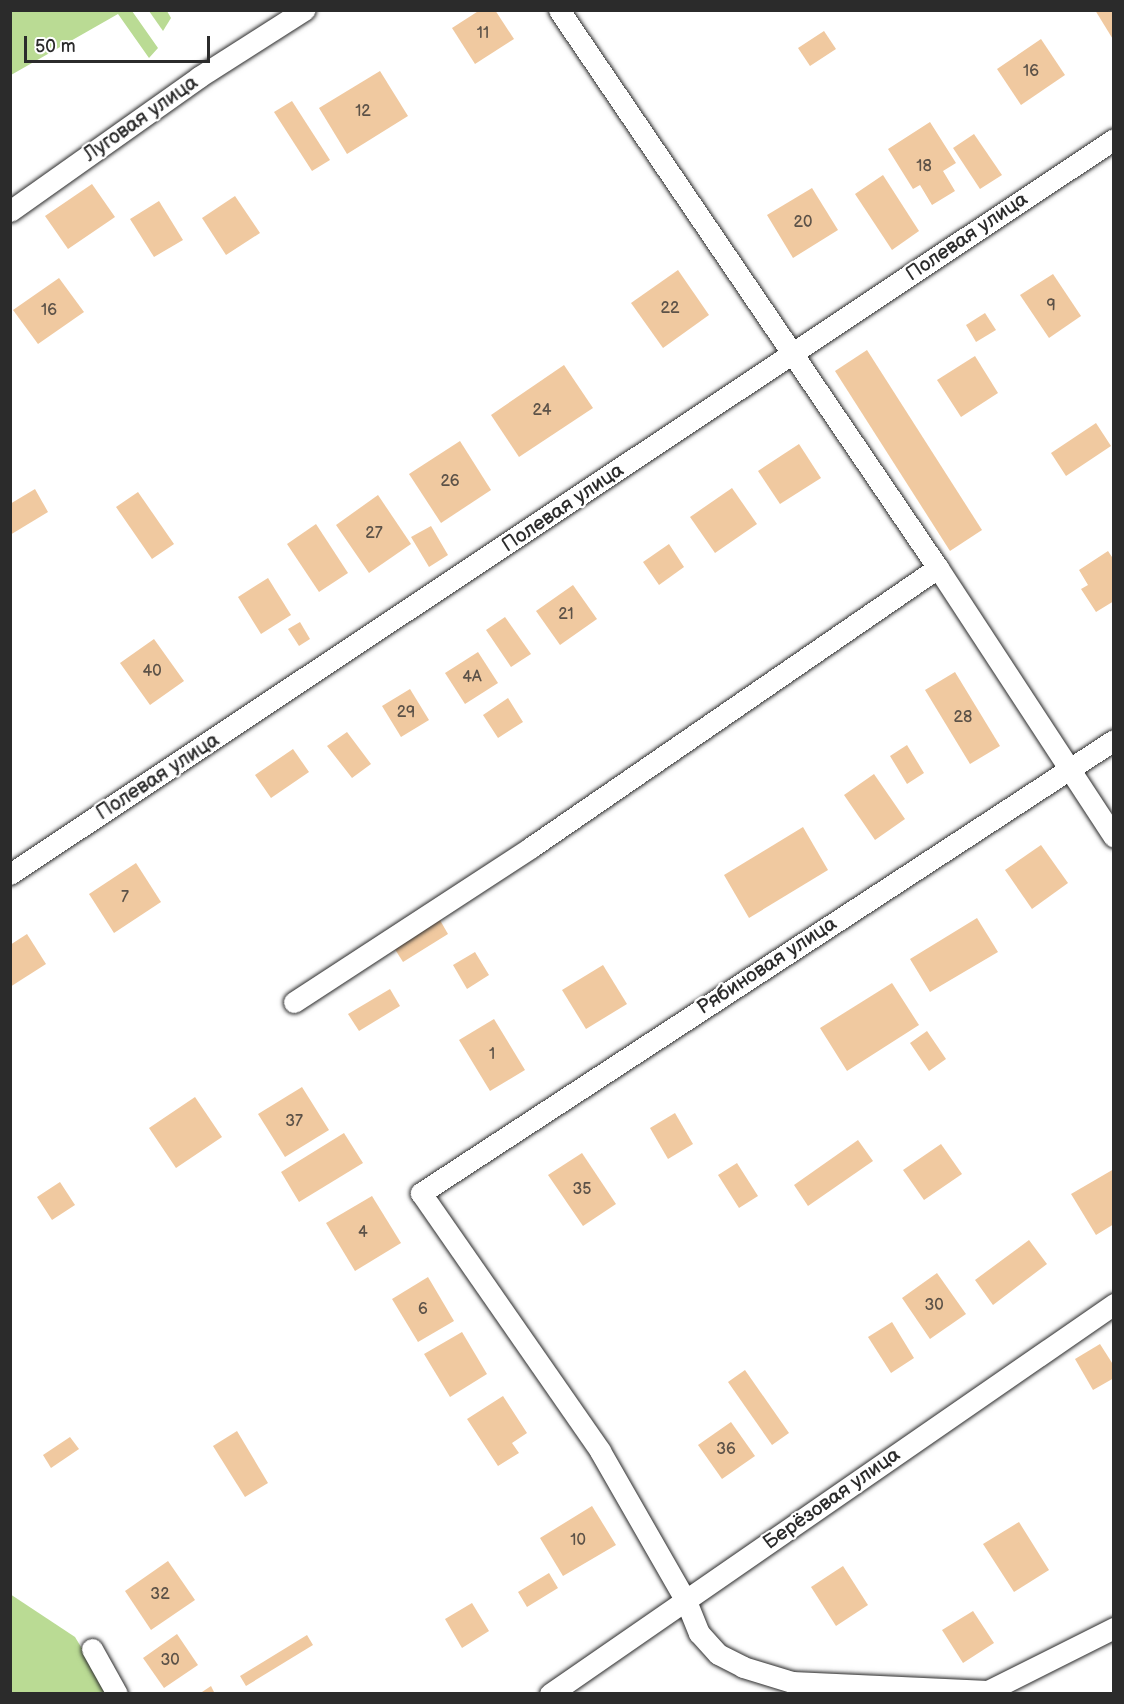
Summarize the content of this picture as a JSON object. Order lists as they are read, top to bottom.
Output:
{
  "streets": {
    "street": [
      "Луговая улица",
      "Полевая улица",
      "Рябиновая улица",
      "Берёзовая улица"
    ]
  },
  "crossings": [
    ["Рябиновая улица", "Берёзовая улица"]
  ],
  "house_numbers": [
    "11",
    "16",
    "12",
    "18",
    "20",
    "9",
    "22",
    "16",
    "24",
    "26",
    "27",
    "21",
    "40",
    "4А",
    "29",
    "28",
    "7",
    "1",
    "37",
    "35",
    "4",
    "30",
    "6",
    "36",
    "10",
    "32",
    "30"
  ],
  "scale_bar": "50 m"
}
